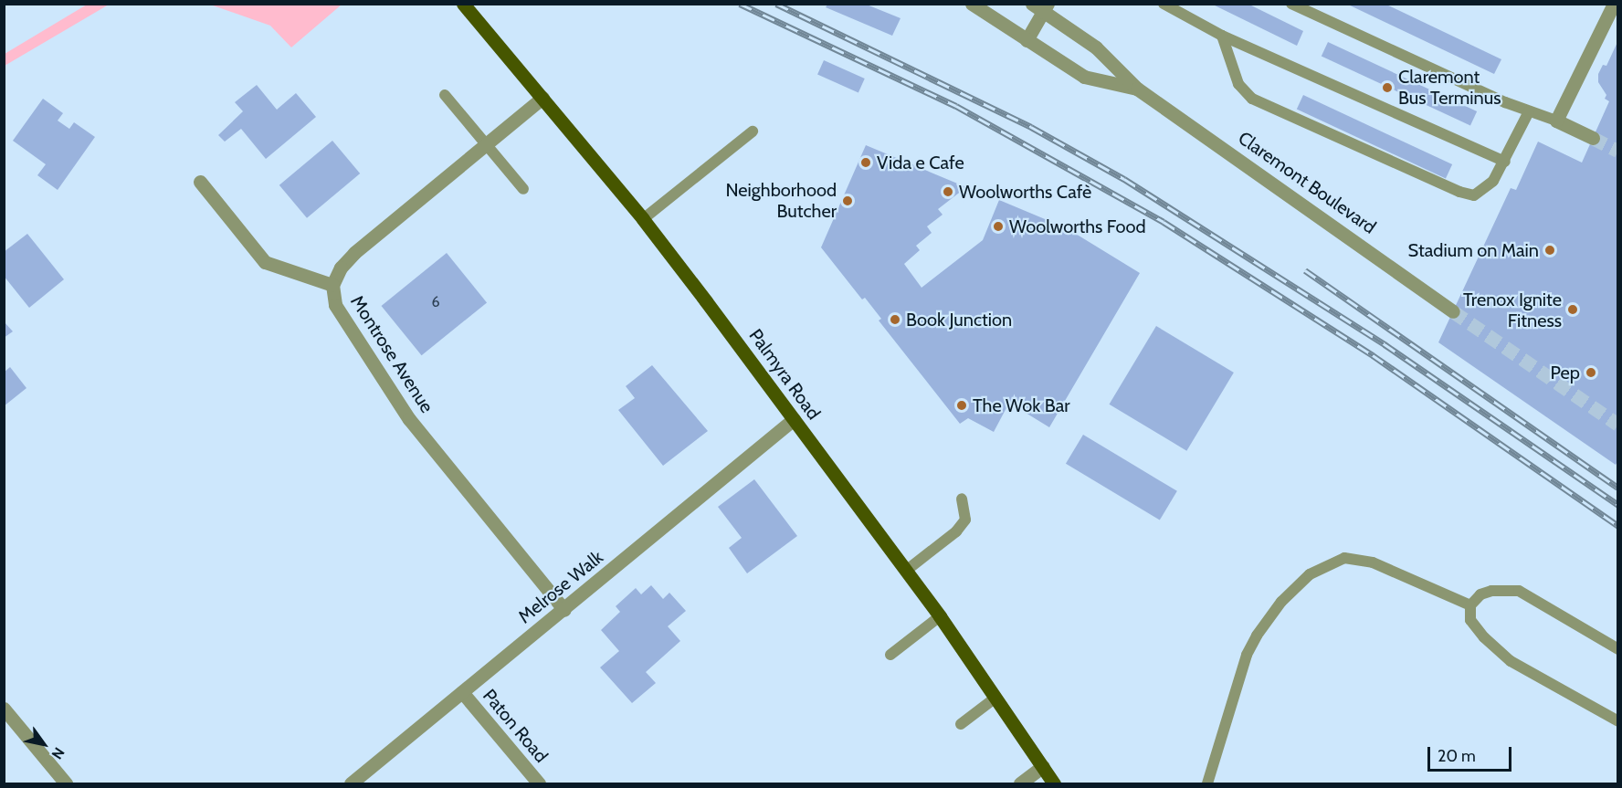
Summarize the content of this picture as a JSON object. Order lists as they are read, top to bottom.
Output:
{
  "streets": {
    "main road": ["Palmyra Road"],
    "street": [
      "Claremont Boulevard",
      "Montrose Avenue",
      "Melrose Walk",
      "Paton Road"
    ]
  },
  "crossings": [
    ["Montrose Avenue", "Palmyra Road"],
    ["Montrose Avenue", "Melrose Walk"],
    ["Palmyra Road", "Melrose Walk"],
    ["Melrose Walk", "Paton Road"]
  ],
  "places": [
    "Claremont Bus Terminus",
    "Vida e Cafe",
    "Woolworths Cafè",
    "Neighborhood Butcher",
    "Woolworths Food",
    "Stadium on Main",
    "Trenox Ignite Fitness",
    "Book Junction",
    "Pep",
    "The Wok Bar"
  ],
  "house_numbers": ["6"],
  "scale_bar": "20 m",
  "north": "bottom right"
}
